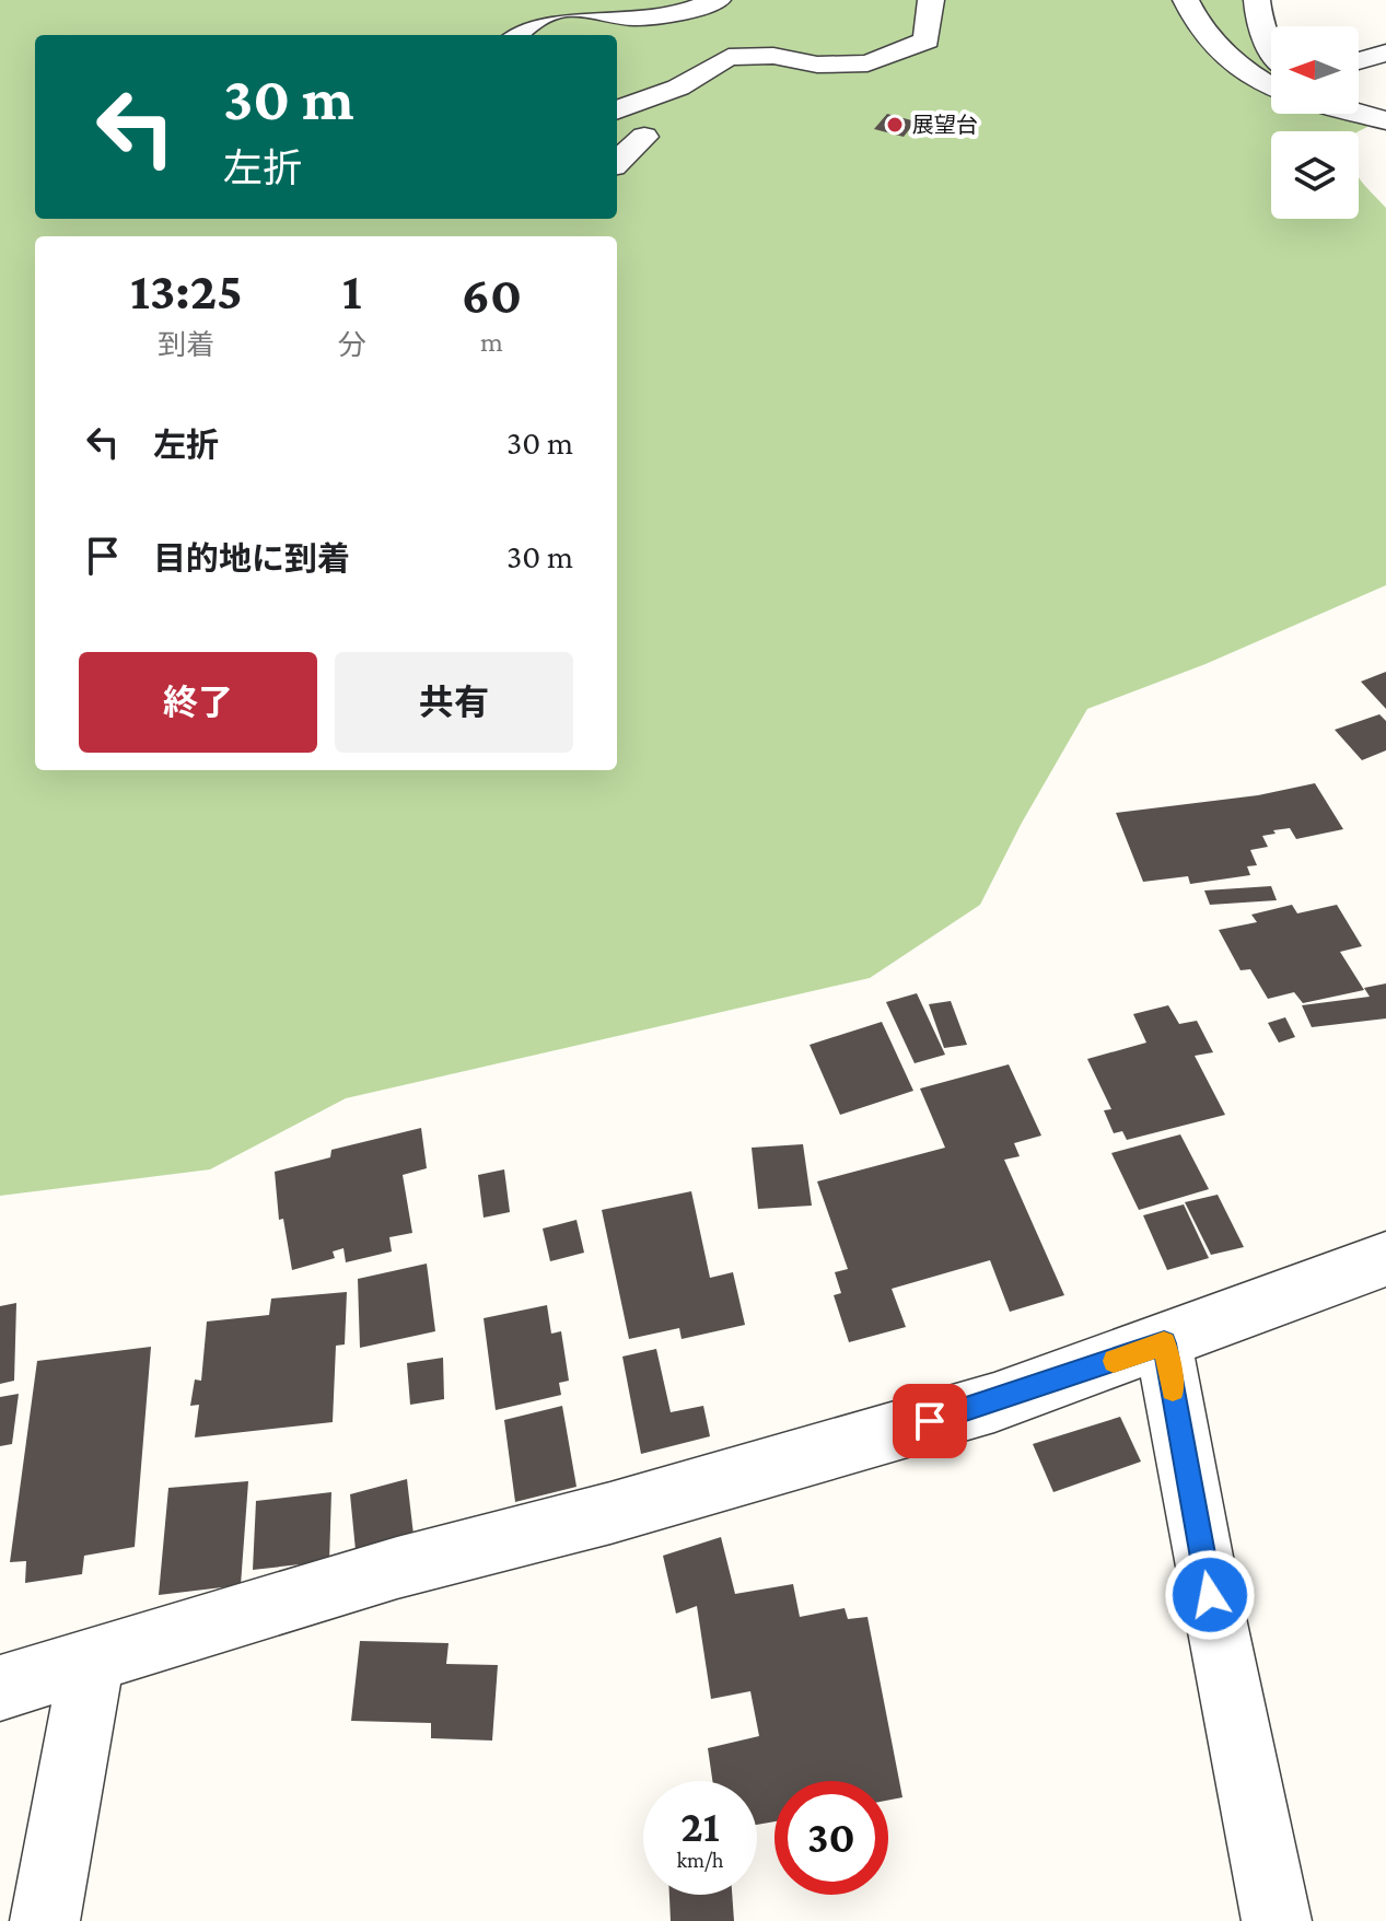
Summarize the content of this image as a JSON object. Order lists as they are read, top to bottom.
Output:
{
  "places": ["展望台"],
  "north": "left",
  "page": {
    "turn": ["30 m", "左折"],
    "eta": [
      "13:25",
      "到着",
      "1",
      "分",
      "60",
      "m"
    ],
    "list": [
      {
        "name": "左折",
        "value": "30 m"
      },
      {
        "name": "目的地に到着",
        "value": "30 m"
      }
    ],
    "buttons": ["終了", "共有"],
    "speed": "21 km/h",
    "limit": "30"
  }
}
